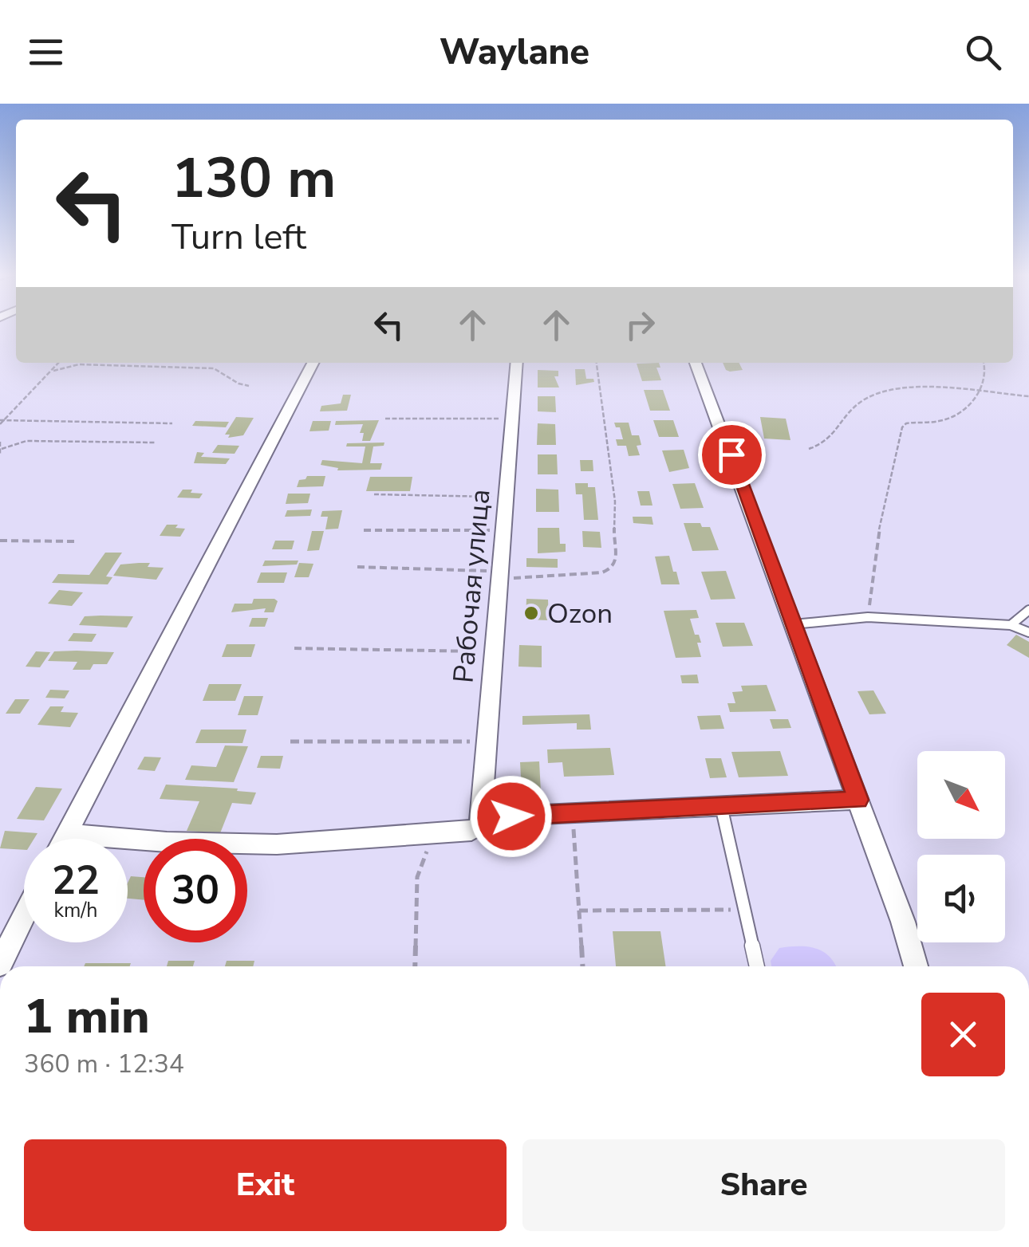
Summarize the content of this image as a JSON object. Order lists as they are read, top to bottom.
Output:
{
  "streets": {
    "street": ["Рабочая улица"]
  },
  "places": ["Ozon"],
  "north": "bottom right",
  "page": {
    "header": "Waylane",
    "turn": ["130 m", "Turn left"],
    "speed": "22 km/h",
    "limit": "30",
    "heading": ["1 min", "360 m · 12:34"],
    "buttons": ["Exit", "Share"]
  }
}
